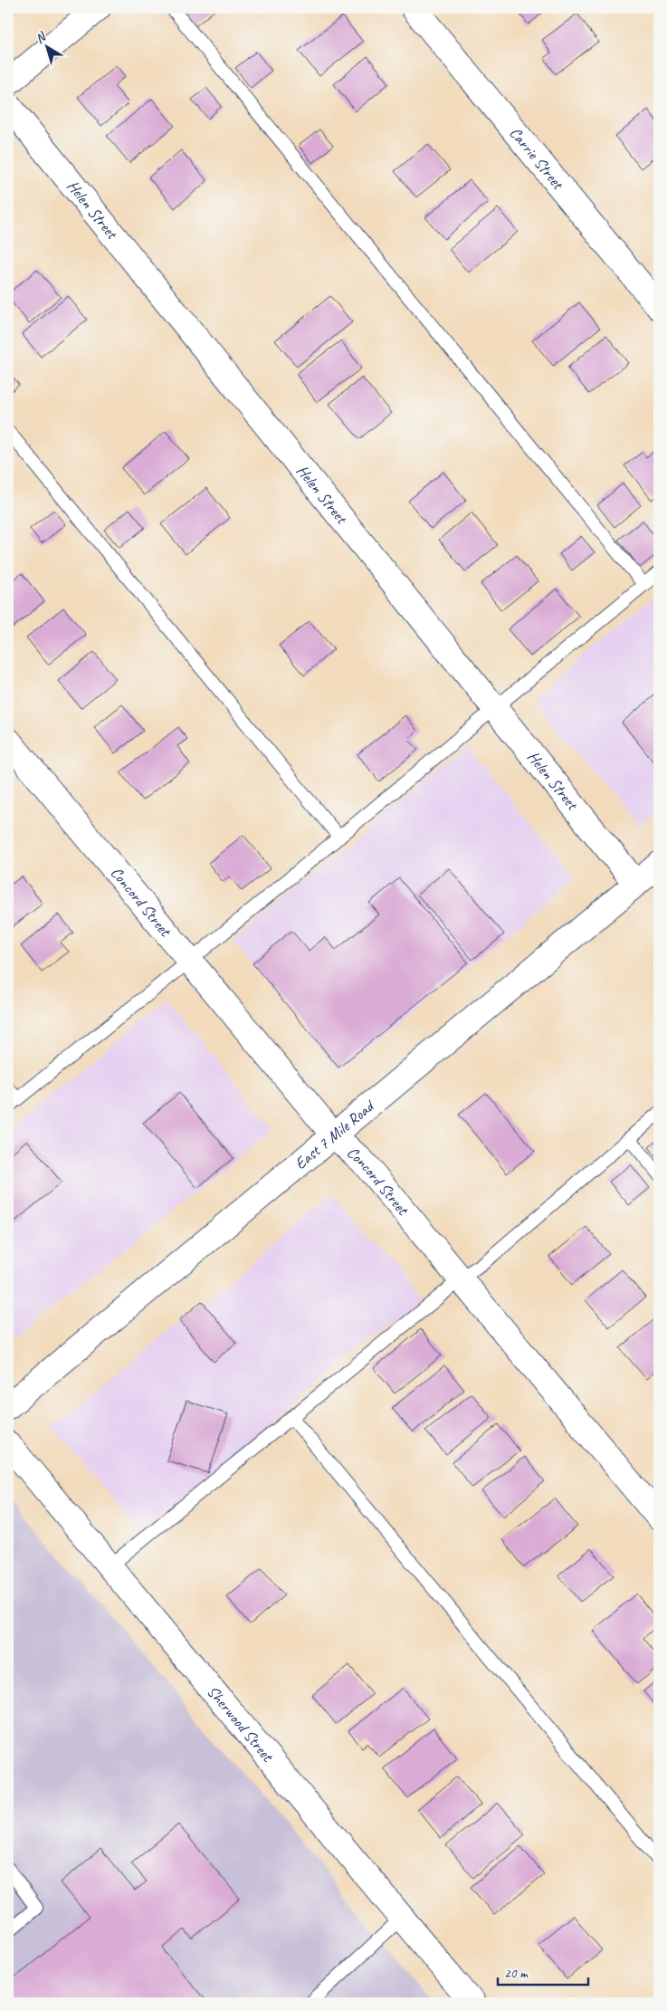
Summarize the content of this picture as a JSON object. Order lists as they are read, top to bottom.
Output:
{
  "streets": {
    "street": [
      "Carrie Street",
      "Helen Street",
      "Concord Street",
      "East 7 Mile Road",
      "Sherwood Street"
    ]
  },
  "crossings": [
    ["Helen Street", "East 7 Mile Road"],
    ["Concord Street", "East 7 Mile Road"]
  ],
  "scale_bar": "20 m",
  "north": "top left"
}
